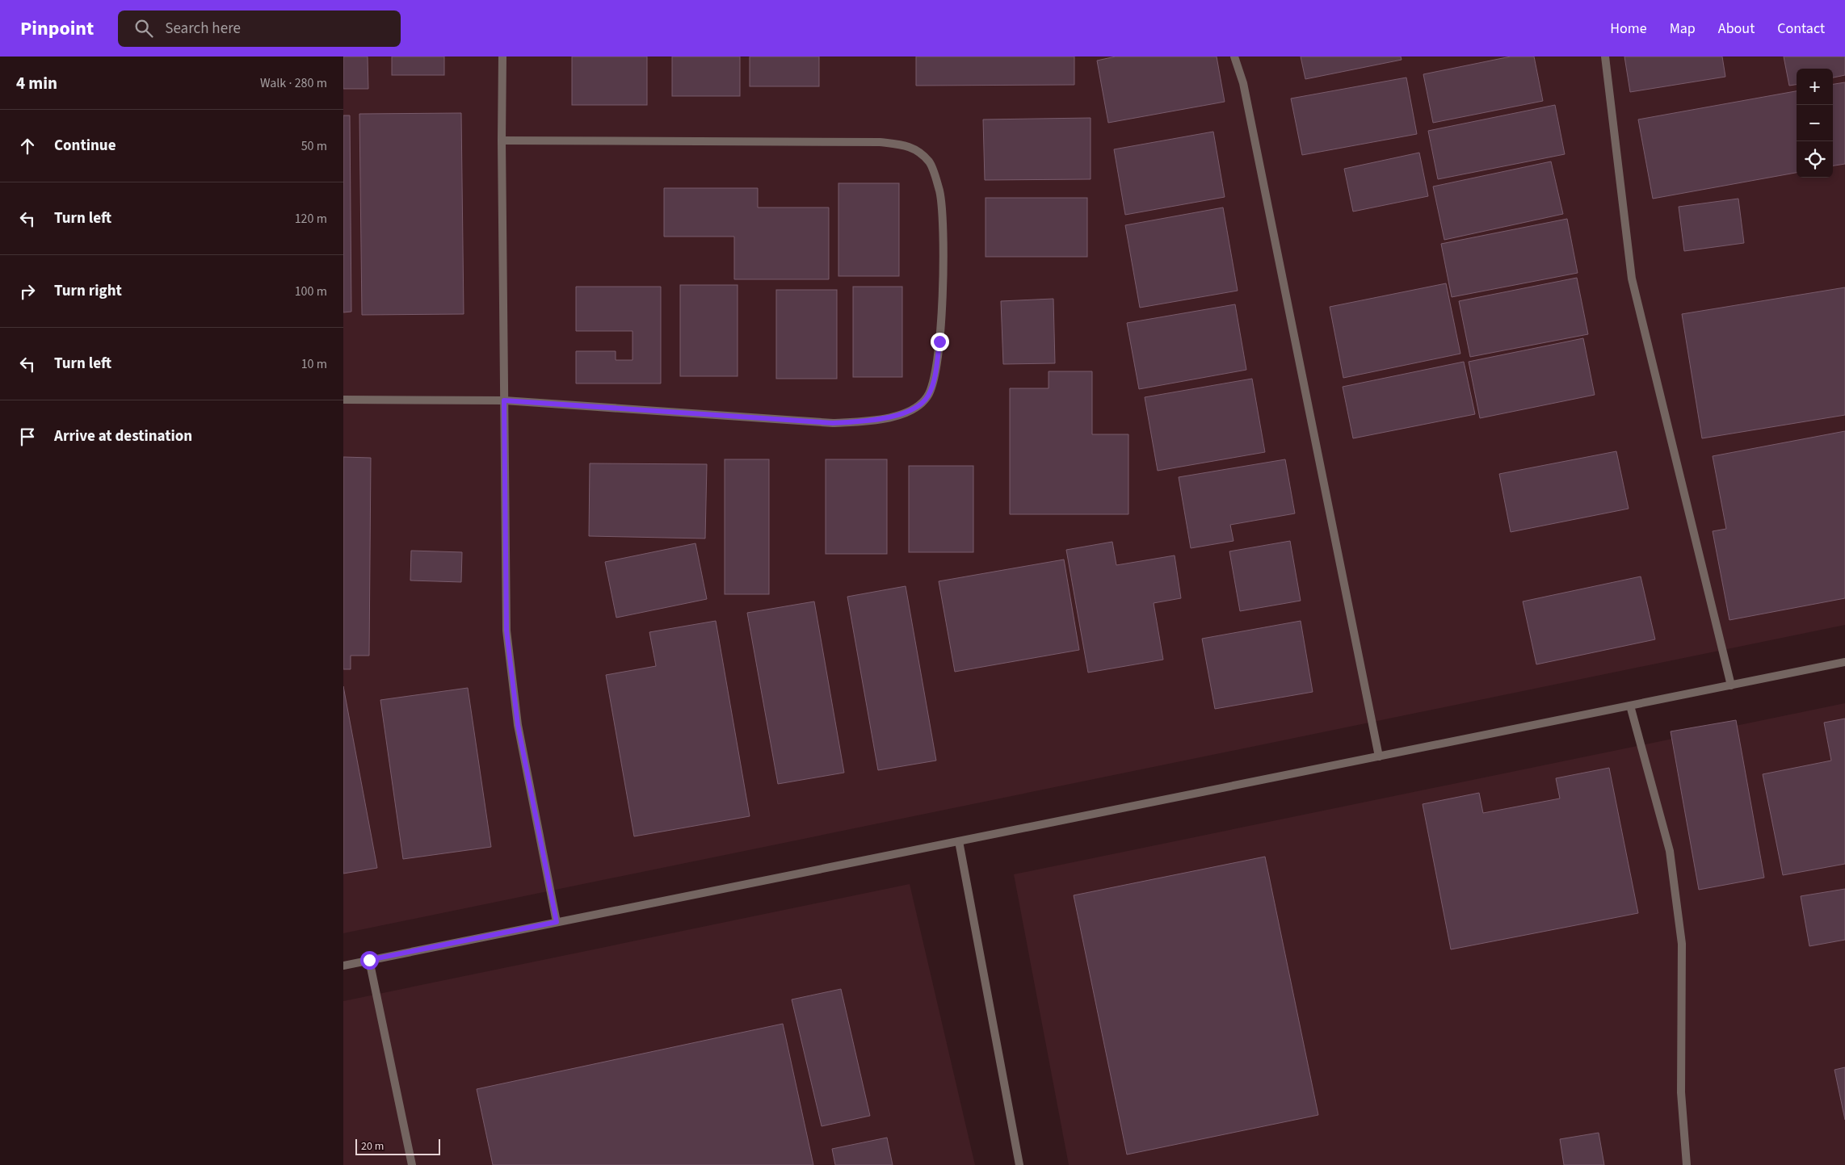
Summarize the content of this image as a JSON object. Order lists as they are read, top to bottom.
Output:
{
  "scale_bar": "20 m",
  "page": {
    "header": "Pinpoint",
    "search": "Search here",
    "nav": [
      "Home",
      "Map",
      "About",
      "Contact"
    ],
    "heading": ["4 min", "Walk · 280 m"],
    "map_buttons": ["+", "−"],
    "list": [
      ["Continue", "50 m"],
      ["Turn left", "120 m"],
      ["Turn right", "100 m"],
      ["Turn left", "10 m"],
      "Arrive at destination"
    ],
    "scale": "20 m"
  }
}
